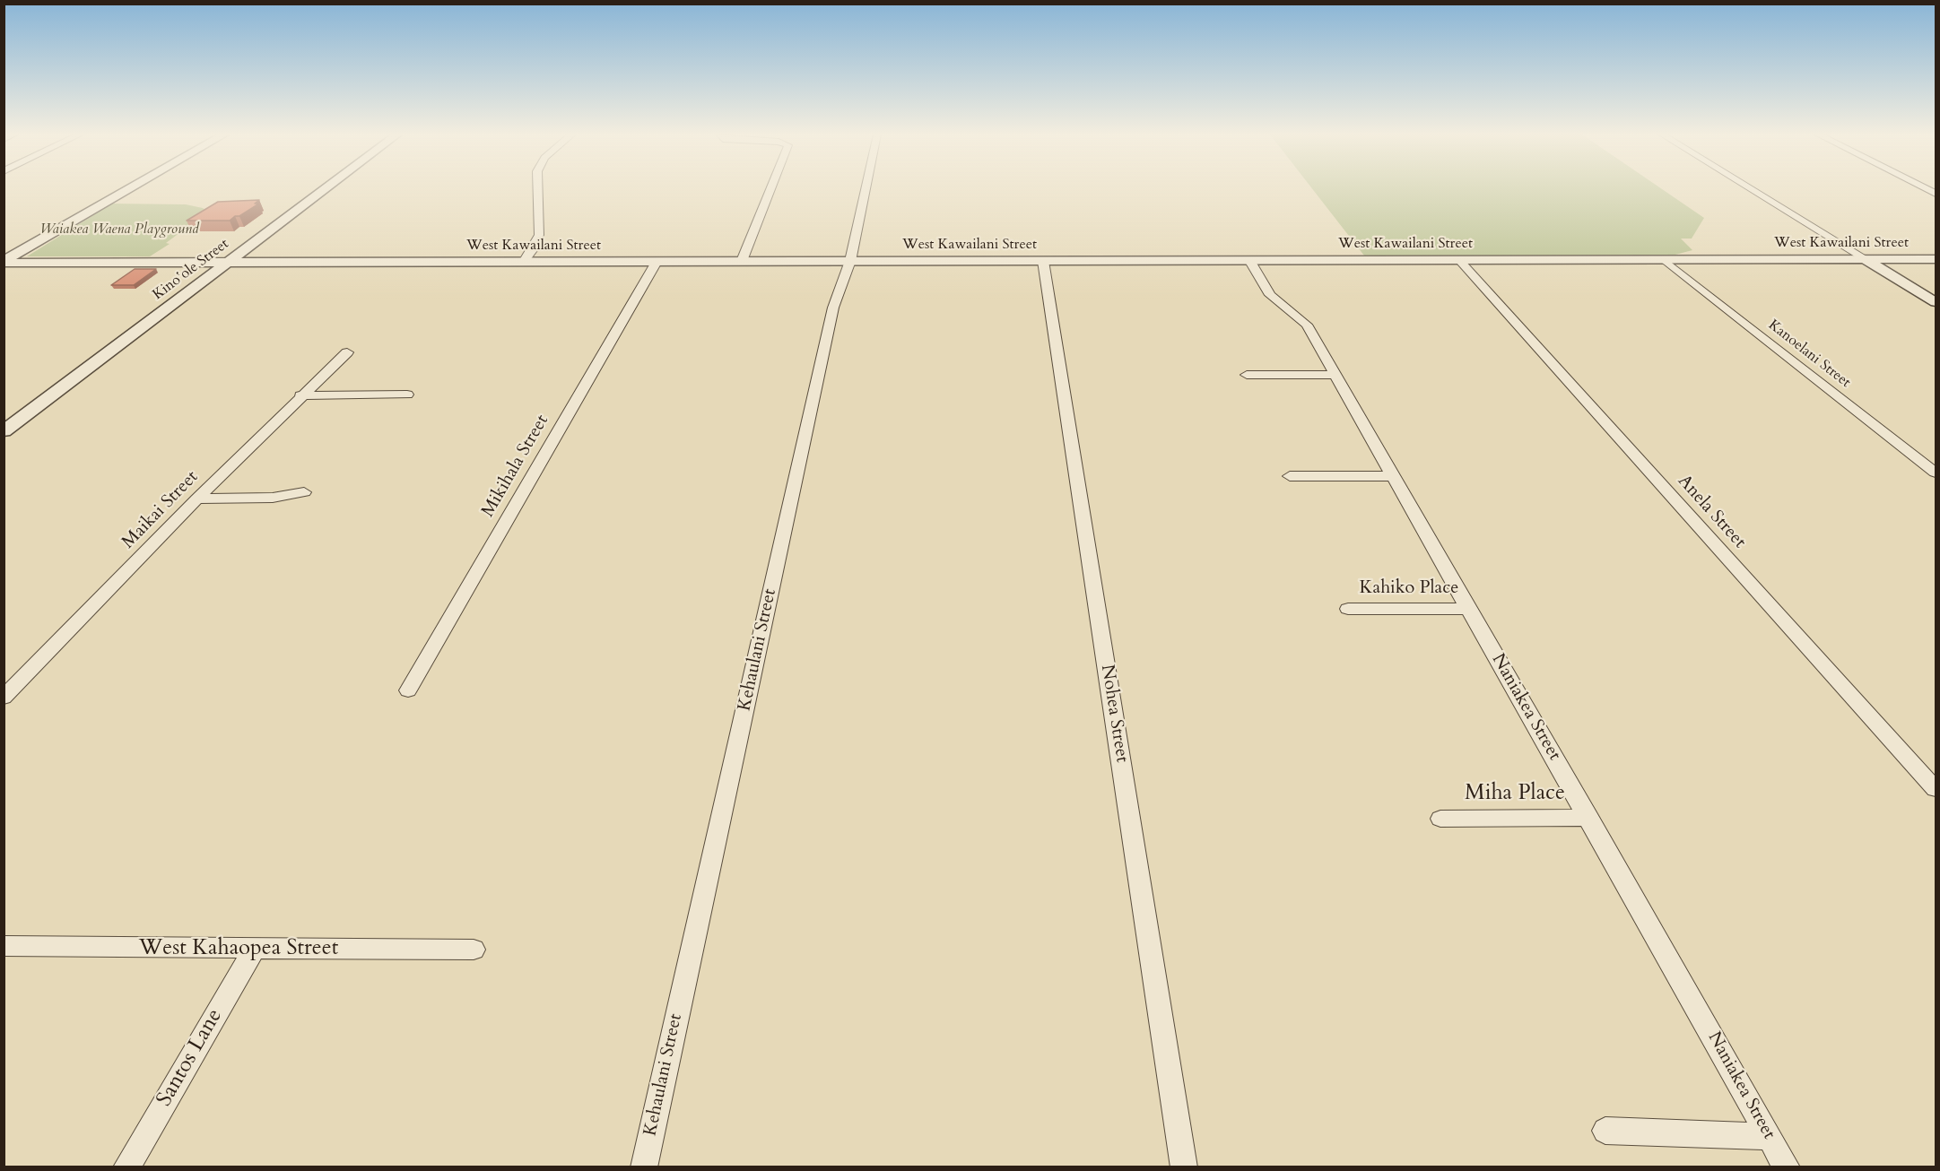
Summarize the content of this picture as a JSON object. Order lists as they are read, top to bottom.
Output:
{
  "streets": {
    "street": [
      "West Kawailani Street",
      "Kinoʻole Street",
      "Kanoelani Street",
      "Mikihala Street",
      "Maikai Street",
      "Anela Street",
      "Kahiko Place",
      "Kehaulani Street",
      "Naniakea Street",
      "Nohea Street",
      "Miha Place",
      "West Kahaopea Street",
      "Santos Lane"
    ]
  },
  "crossings": [
    ["West Kawailani Street", "Kinoʻole Street"],
    ["West Kawailani Street", "Kanoelani Street"],
    ["West Kawailani Street", "Mikihala Street"],
    ["West Kawailani Street", "Anela Street"],
    ["West Kawailani Street", "Kehaulani Street"],
    ["West Kawailani Street", "Naniakea Street"],
    ["West Kawailani Street", "Nohea Street"],
    ["Kahiko Place", "Naniakea Street"],
    ["Naniakea Street", "Miha Place"],
    ["West Kahaopea Street", "Santos Lane"]
  ],
  "parks": ["Waiakea Waena Playground"]
}
